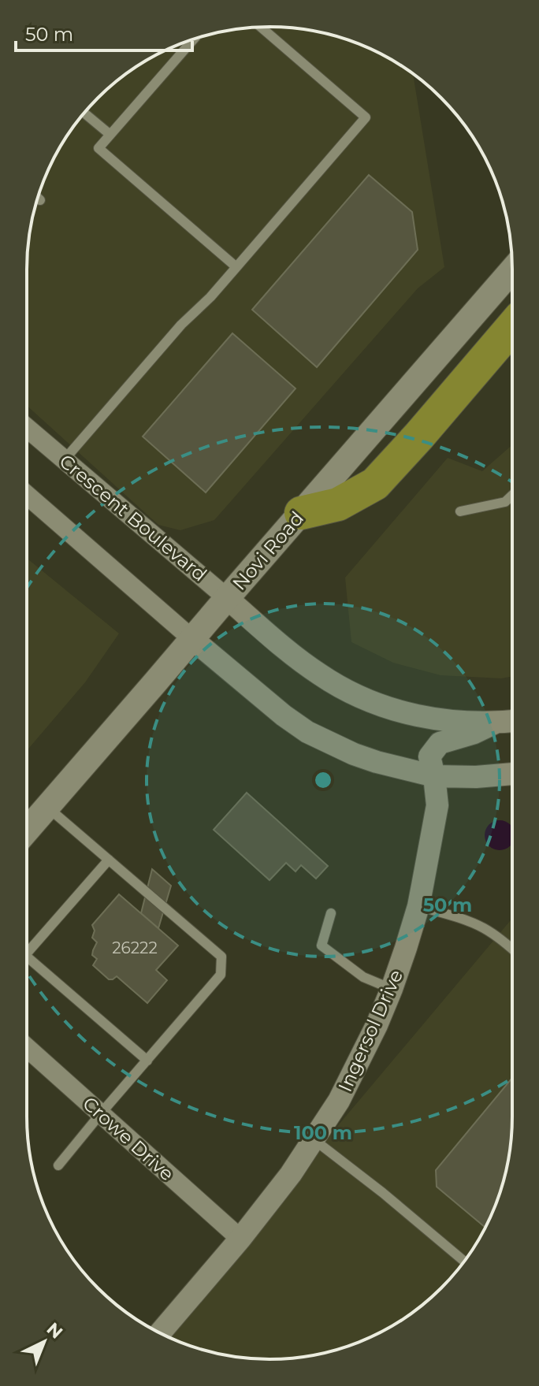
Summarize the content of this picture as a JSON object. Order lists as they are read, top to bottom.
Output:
{
  "streets": {
    "main road": ["Novi Road"],
    "street": ["Crescent Boulevard", "Ingersol Drive", "Crowe Drive"]
  },
  "crossings": [
    ["Crescent Boulevard", "Novi Road"],
    ["Crescent Boulevard", "Ingersol Drive"],
    ["Ingersol Drive", "Crowe Drive"]
  ],
  "house_numbers": ["26222"],
  "scale_bar": "50 m",
  "north": "top right",
  "rings": ["50 m", "100 m"]
}
